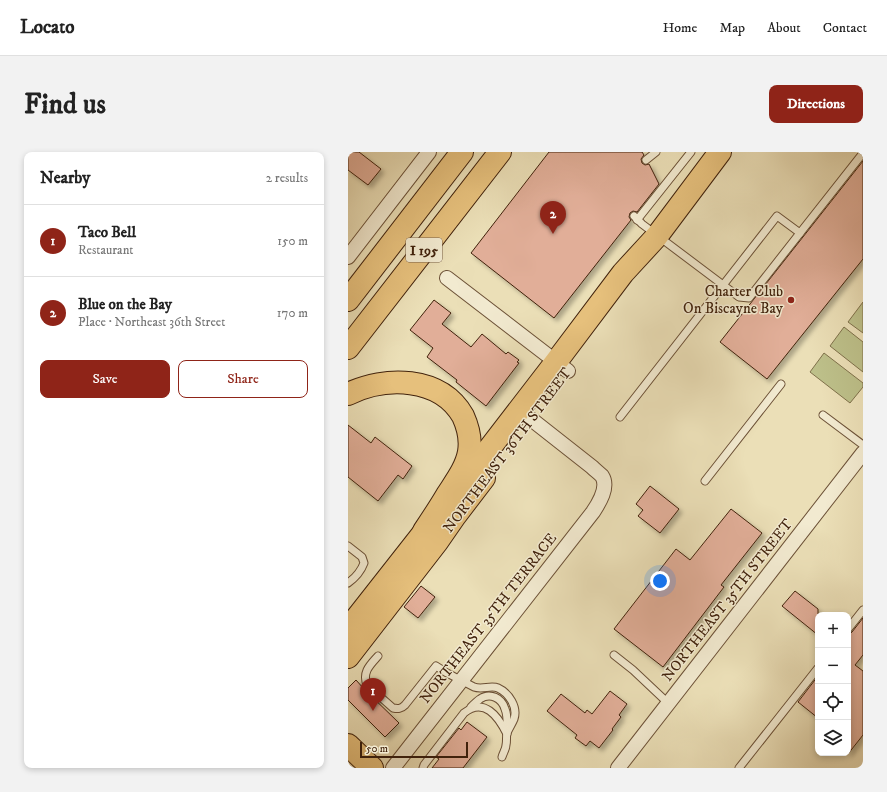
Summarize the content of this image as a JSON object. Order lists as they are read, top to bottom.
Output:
{
  "streets": {
    "main road": ["I 195", "NORTHEAST 36TH STREET"],
    "street": ["NORTHEAST 35TH STREET", "NORTHEAST 35TH TERRACE"]
  },
  "crossings": [
    ["NORTHEAST 36TH STREET", "NORTHEAST 35TH TERRACE"]
  ],
  "places": ["Charter Club On Biscayne Bay"],
  "scale_bar": "50 m",
  "page": {
    "header": "Locato",
    "nav": [
      "Home",
      "Map",
      "About",
      "Contact"
    ],
    "buttons": [
      "Directions",
      ["Save", "Share"]
    ],
    "title": "Find us",
    "heading": ["Nearby", "2 results"],
    "pins": ["2", "1"],
    "list": [
      {
        "mark": "1",
        "name": "Taco Bell",
        "note": "Restaurant",
        "value": "150 m"
      },
      {
        "mark": "2",
        "name": "Blue on the Bay",
        "note": "Place · Northeast 36th Street",
        "value": "170 m"
      }
    ],
    "map_buttons": ["+", "−"],
    "scale": "50 m"
  }
}
